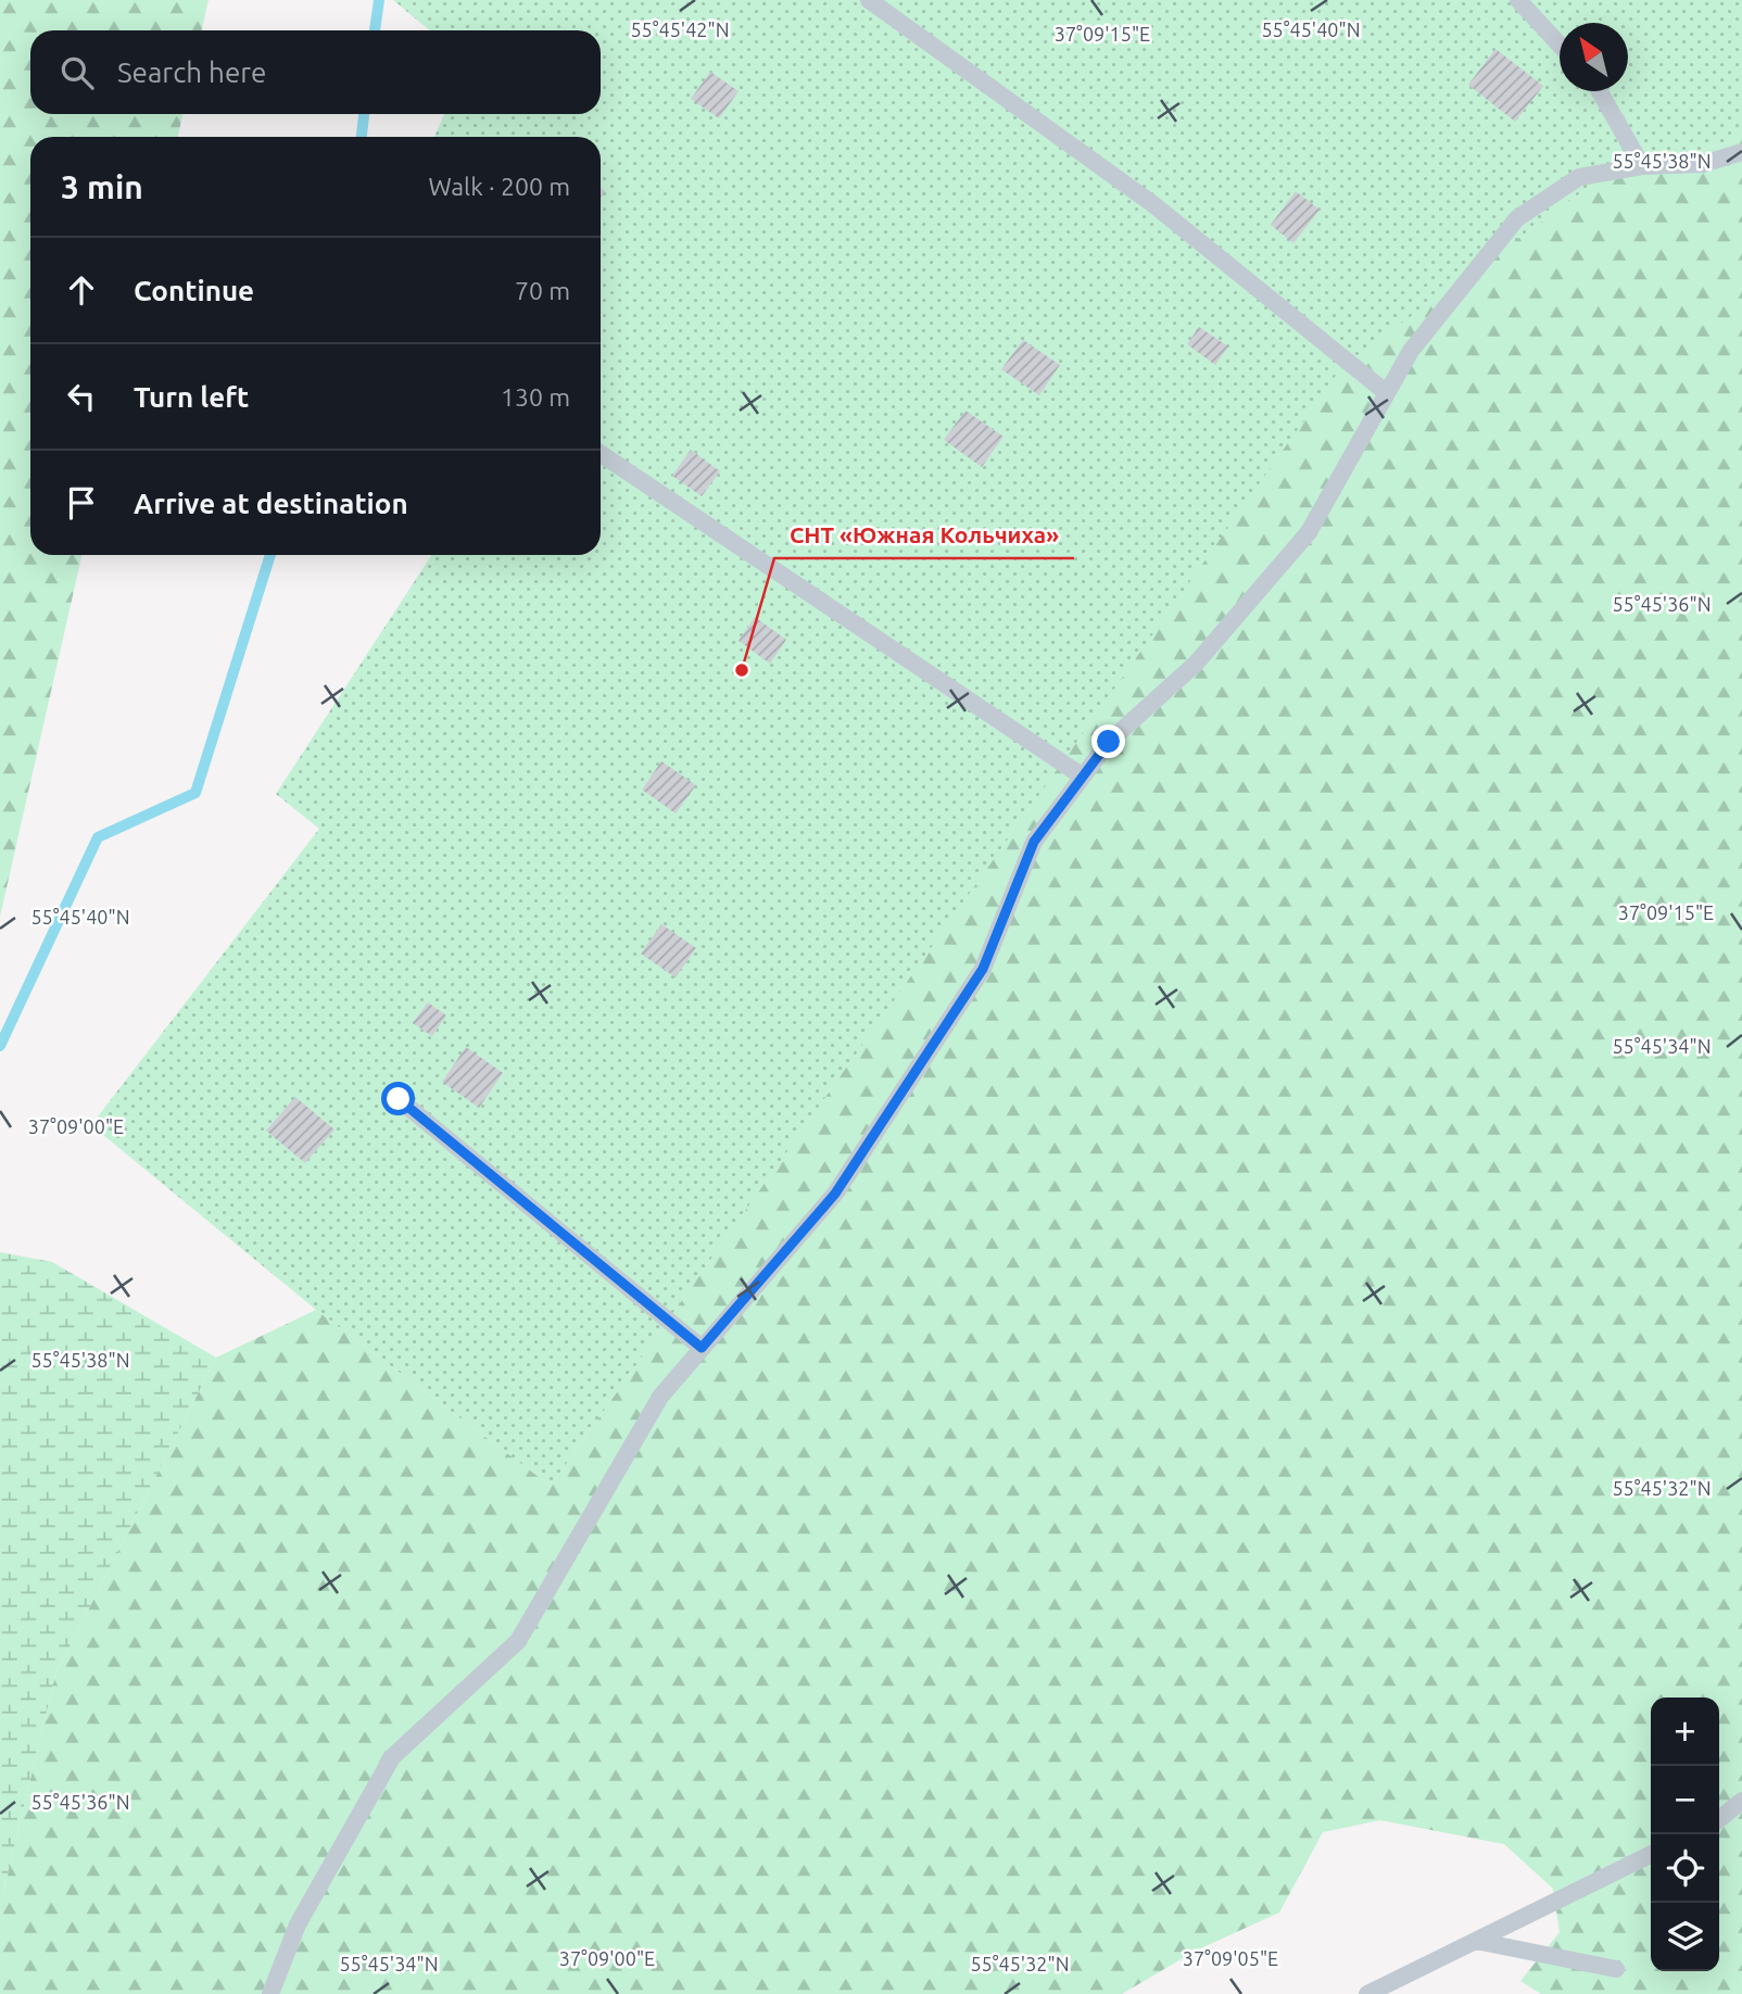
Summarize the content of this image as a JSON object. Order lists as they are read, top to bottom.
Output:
{
  "places": ["СНТ «Южная Кольчиха»"],
  "north": "top left",
  "page": {
    "search": "Search here",
    "heading": ["3 min", "Walk · 200 m"],
    "list": [
      ["Continue", "70 m"],
      ["Turn left", "130 m"],
      "Arrive at destination"
    ],
    "map_buttons": ["+", "−"]
  },
  "coordinates": [
    "55°45'42\"N",
    "55°45'40\"N",
    "37°09'15\"E",
    "55°45'38\"N",
    "55°45'36\"N",
    "55°45'34\"N",
    "37°09'00\"E",
    "55°45'32\"N",
    "37°09'05\"E"
  ]
}
